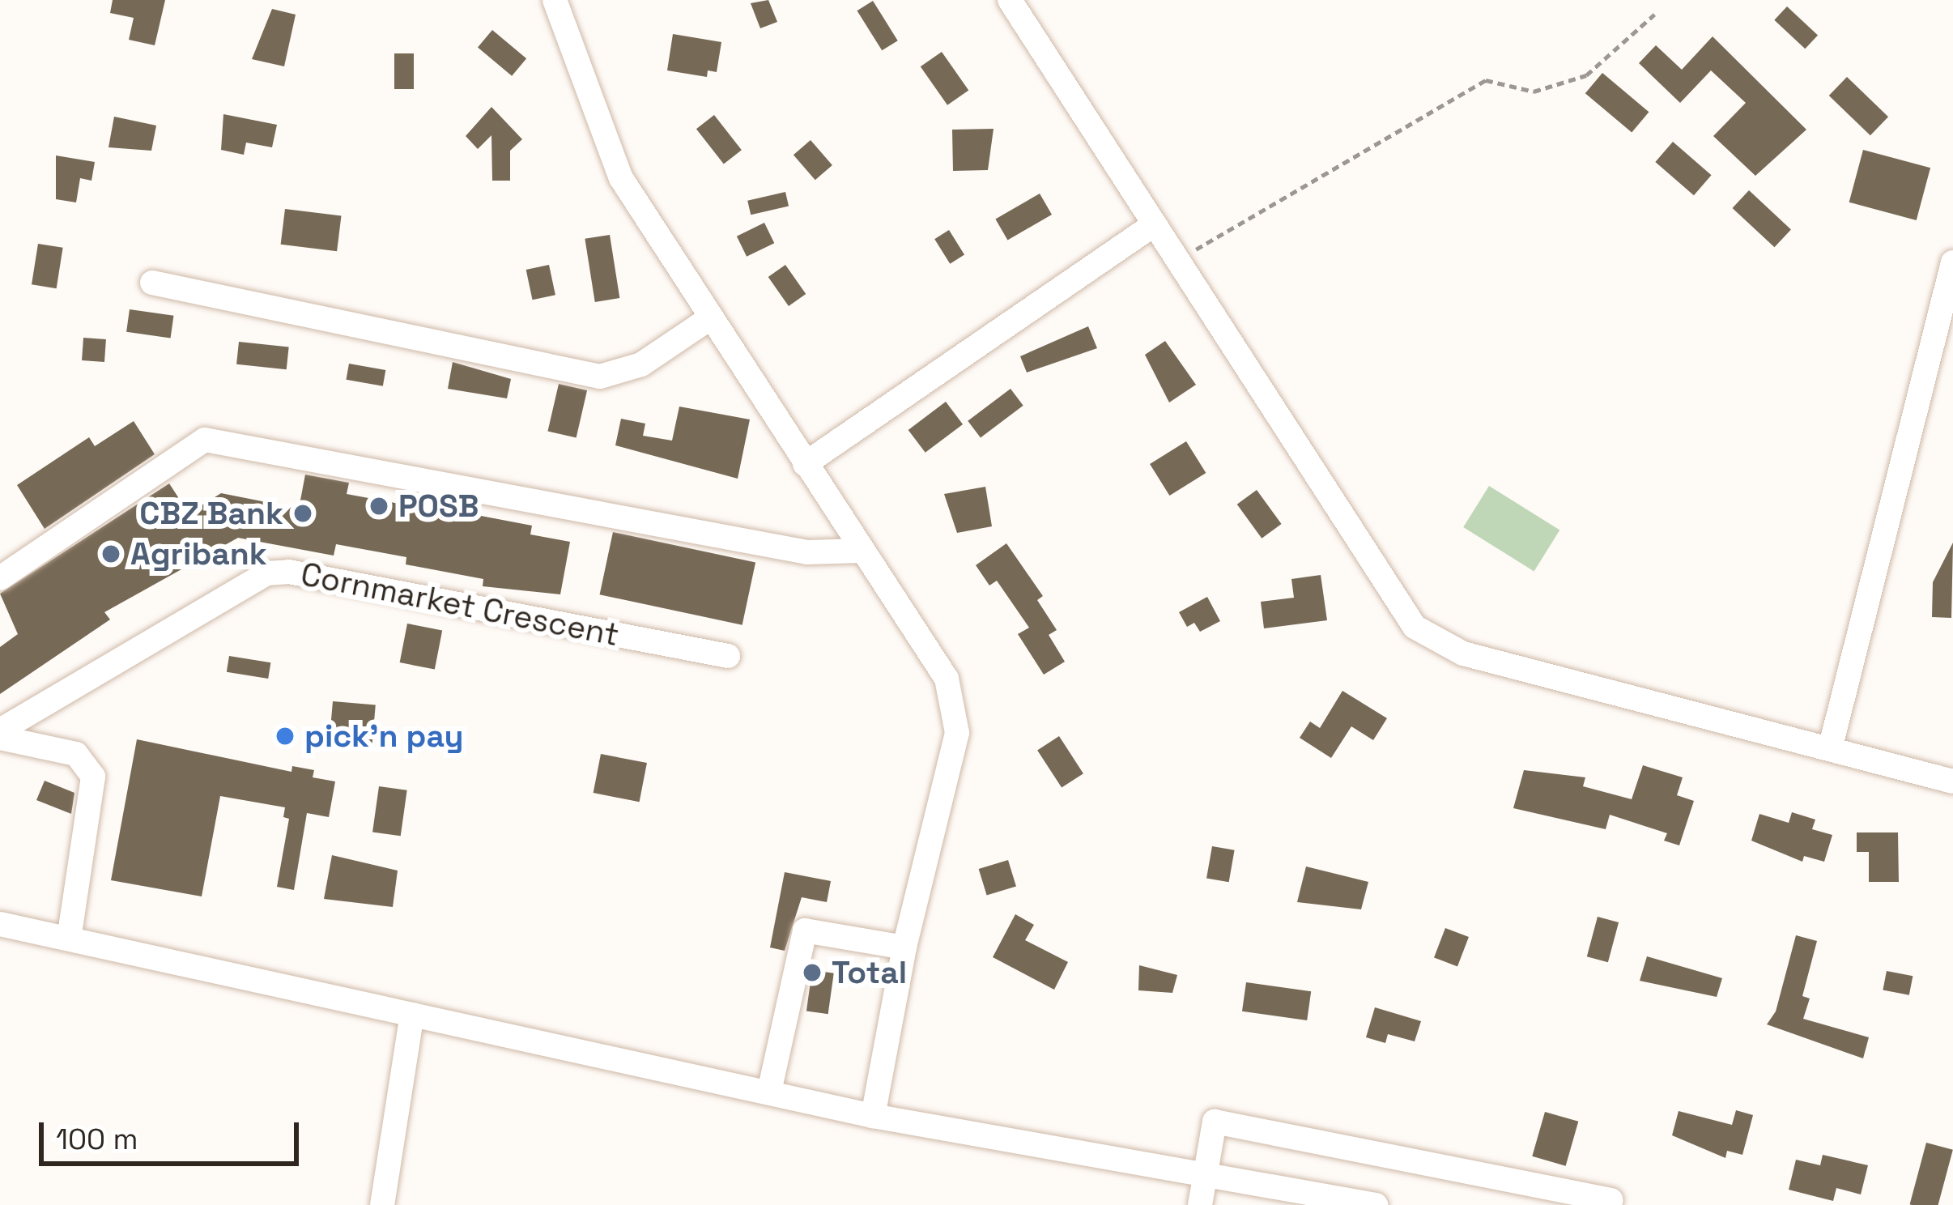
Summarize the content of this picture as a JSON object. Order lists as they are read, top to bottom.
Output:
{
  "streets": {
    "street": ["Cornmarket Crescent"]
  },
  "places": [
    "POSB",
    "CBZ Bank",
    "Agribank",
    "pick'n pay",
    "Total"
  ],
  "scale_bar": "100 m"
}
